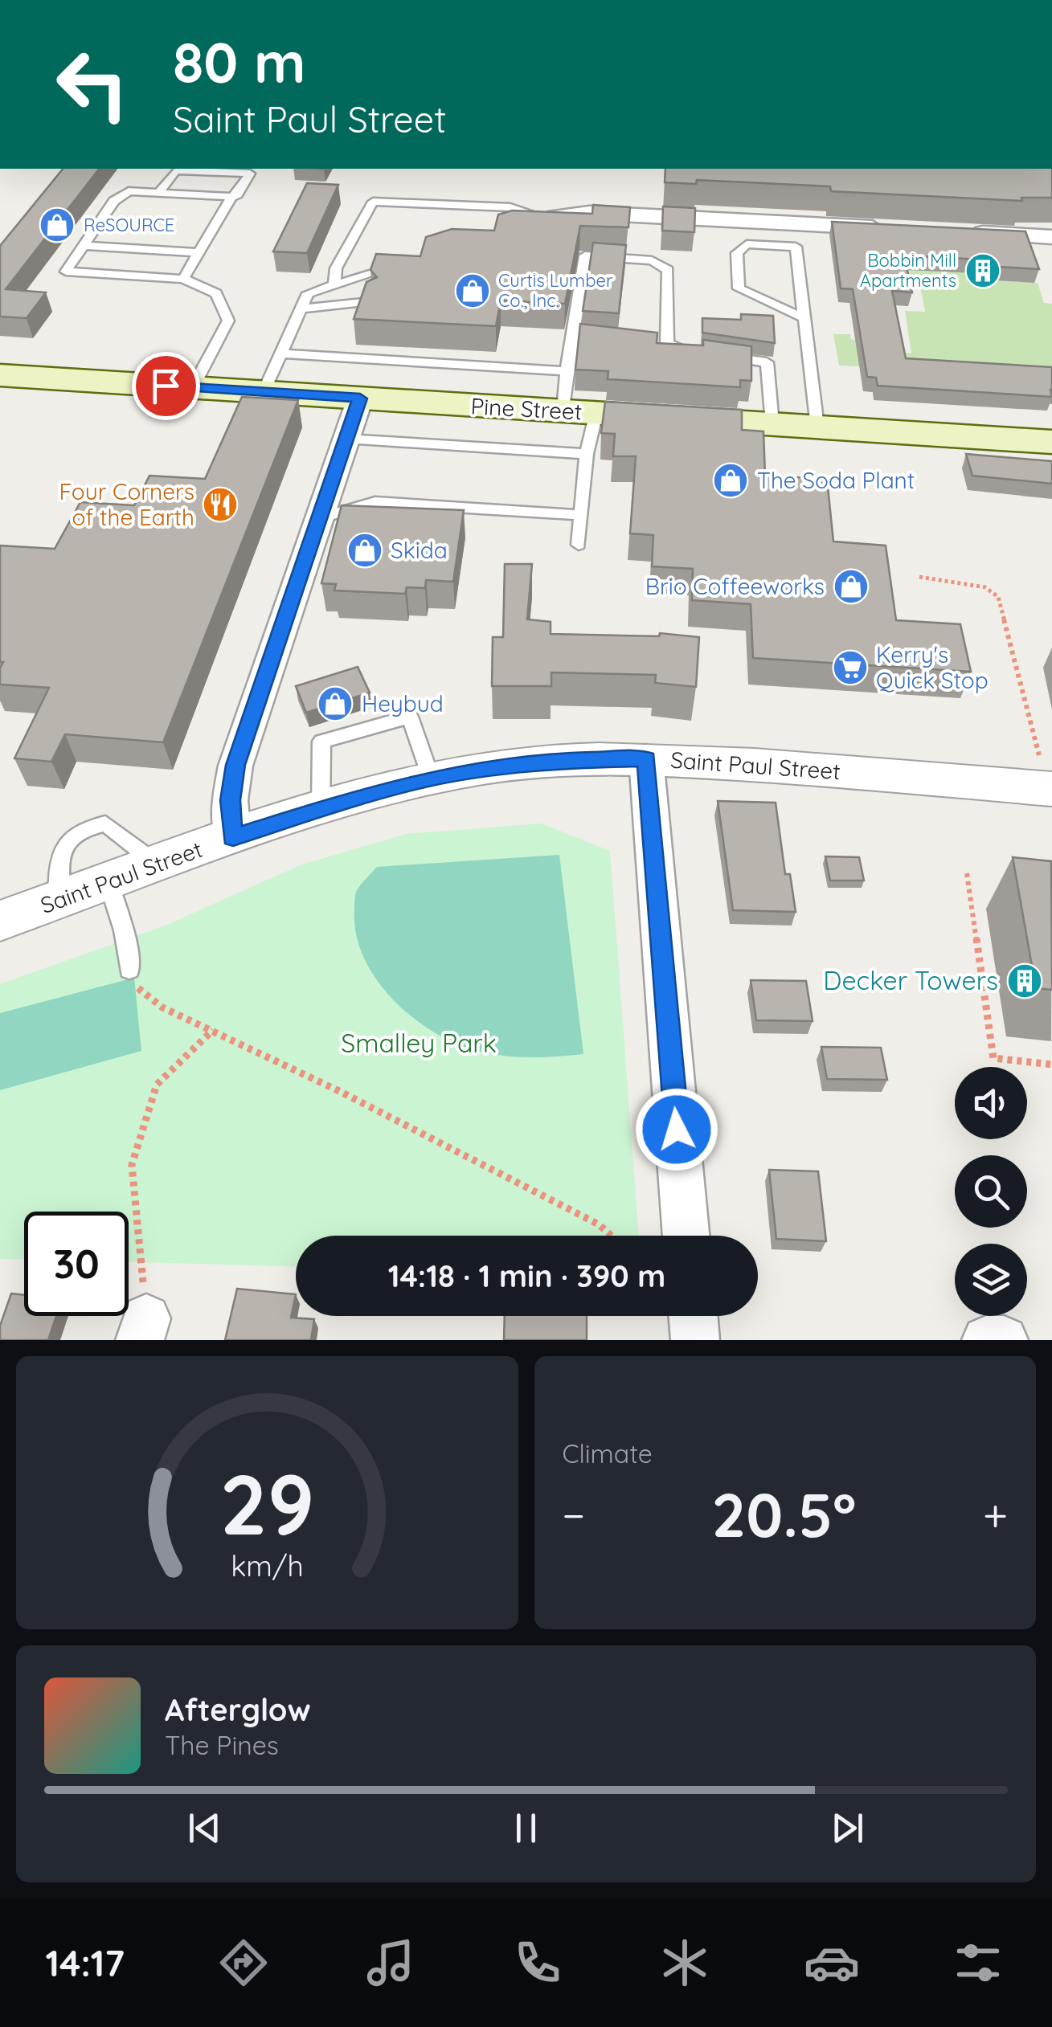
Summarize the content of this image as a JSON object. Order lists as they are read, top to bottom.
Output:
{
  "streets": {
    "main road": ["Pine Street"],
    "street": ["Saint Paul Street"]
  },
  "parks": ["Smalley Park"],
  "places": {
    "shop": [
      "ReSOURCE",
      "Curtis Lumber Co., Inc.",
      "The Soda Plant",
      "Skida",
      "Brio Coffeeworks",
      "Heybud"
    ],
    "building": ["Bobbin Mill Apartments", "Decker Towers"],
    "restaurant": ["Four Corners of the Earth"],
    "supermarket": ["Kerry's Quick Stop"]
  },
  "page": {
    "turn": ["80 m", "Saint Paul Street"],
    "limit": "30",
    "trip": "14:18 · 1 min · 390 m",
    "tile": "Climate",
    "heat": ["−", "20.5°", "+"],
    "song": ["Afterglow", "The Pines"],
    "tabs": "14:17",
    "gauge": ["29", "km/h"]
  }
}
